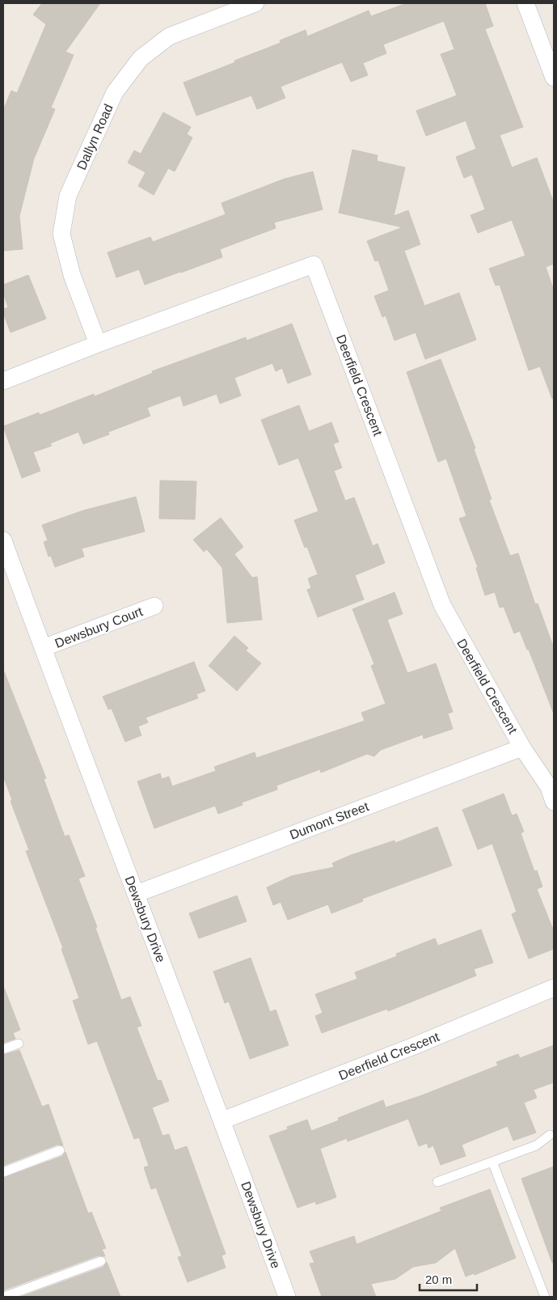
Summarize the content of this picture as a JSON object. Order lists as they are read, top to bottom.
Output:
{
  "streets": {
    "street": [
      "Dallyn Road",
      "Deerfield Crescent",
      "Dewsbury Court",
      "Dumont Street",
      "Dewsbury Drive"
    ]
  },
  "crossings": [
    ["Dallyn Road", "Deerfield Crescent"],
    ["Deerfield Crescent", "Dumont Street"],
    ["Deerfield Crescent", "Dewsbury Drive"],
    ["Dewsbury Court", "Dewsbury Drive"],
    ["Dumont Street", "Dewsbury Drive"]
  ],
  "scale_bar": "20 m"
}
